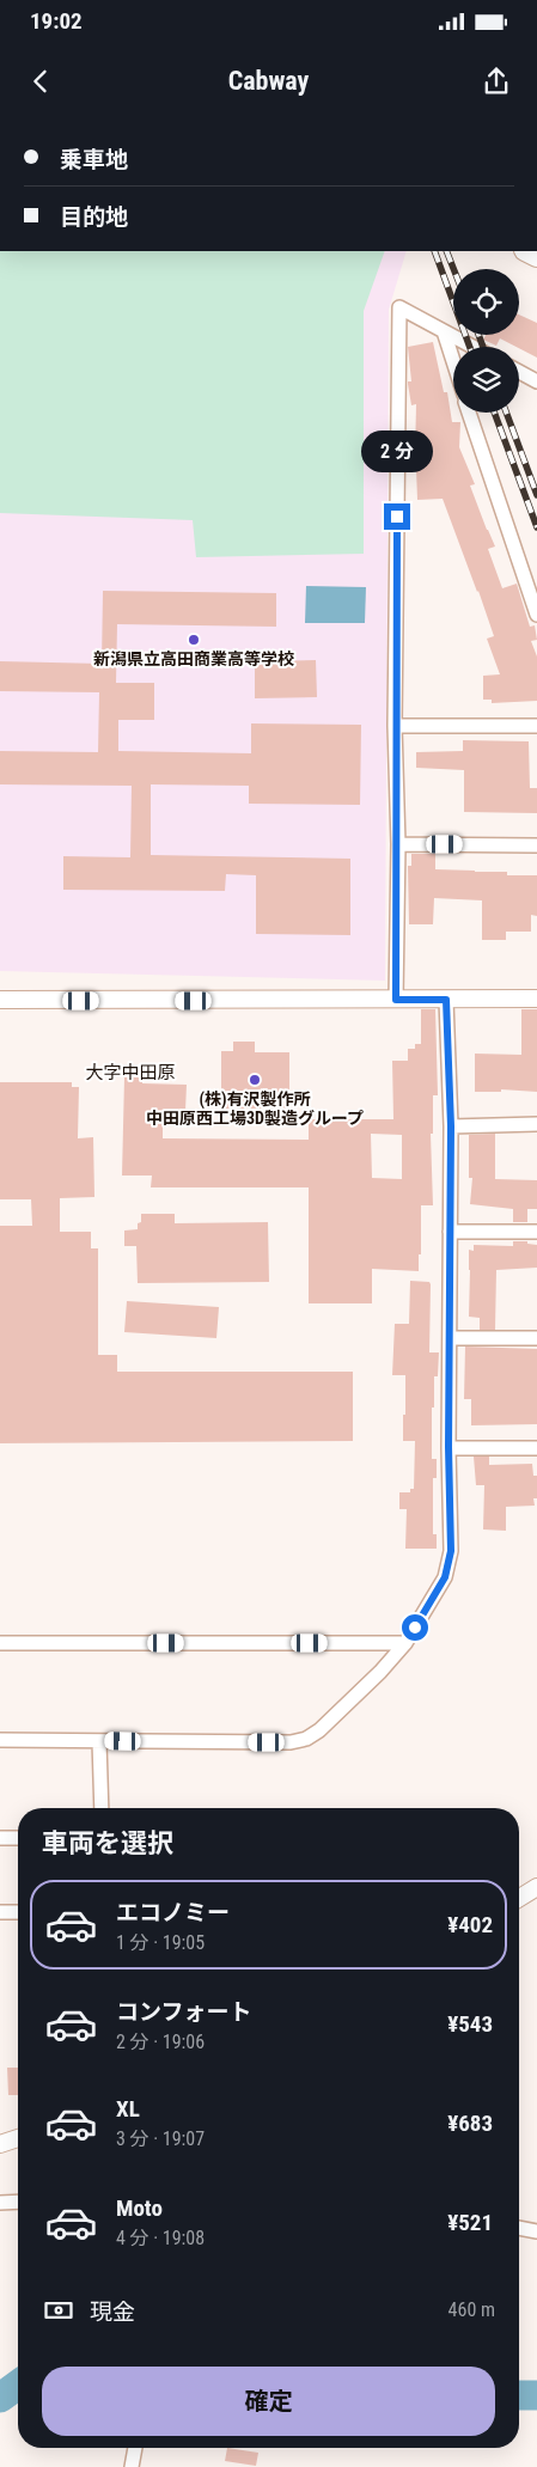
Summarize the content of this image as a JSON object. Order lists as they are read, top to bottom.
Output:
{
  "districts": ["大字中田原"],
  "places": ["新潟県立高田商業高等学校", "(株)有沢製作所 中田原西工場3D製造グループ"],
  "page": {
    "status": "19:02",
    "header": "Cabway",
    "banner": ["乗車地", "目的地"],
    "bubble": "2 分",
    "heading": "車両を選択",
    "list": [
      {
        "name": "エコノミー",
        "note": "1 分 · 19:05",
        "value": "¥402"
      },
      {
        "name": "コンフォート",
        "note": "2 分 · 19:06",
        "value": "¥543"
      },
      {
        "name": "XL",
        "note": "3 分 · 19:07",
        "value": "¥683"
      },
      {
        "name": "Moto",
        "note": "4 分 · 19:08",
        "value": "¥521"
      }
    ],
    "pay": ["現金", "460 m"],
    "buttons": "確定"
  }
}
